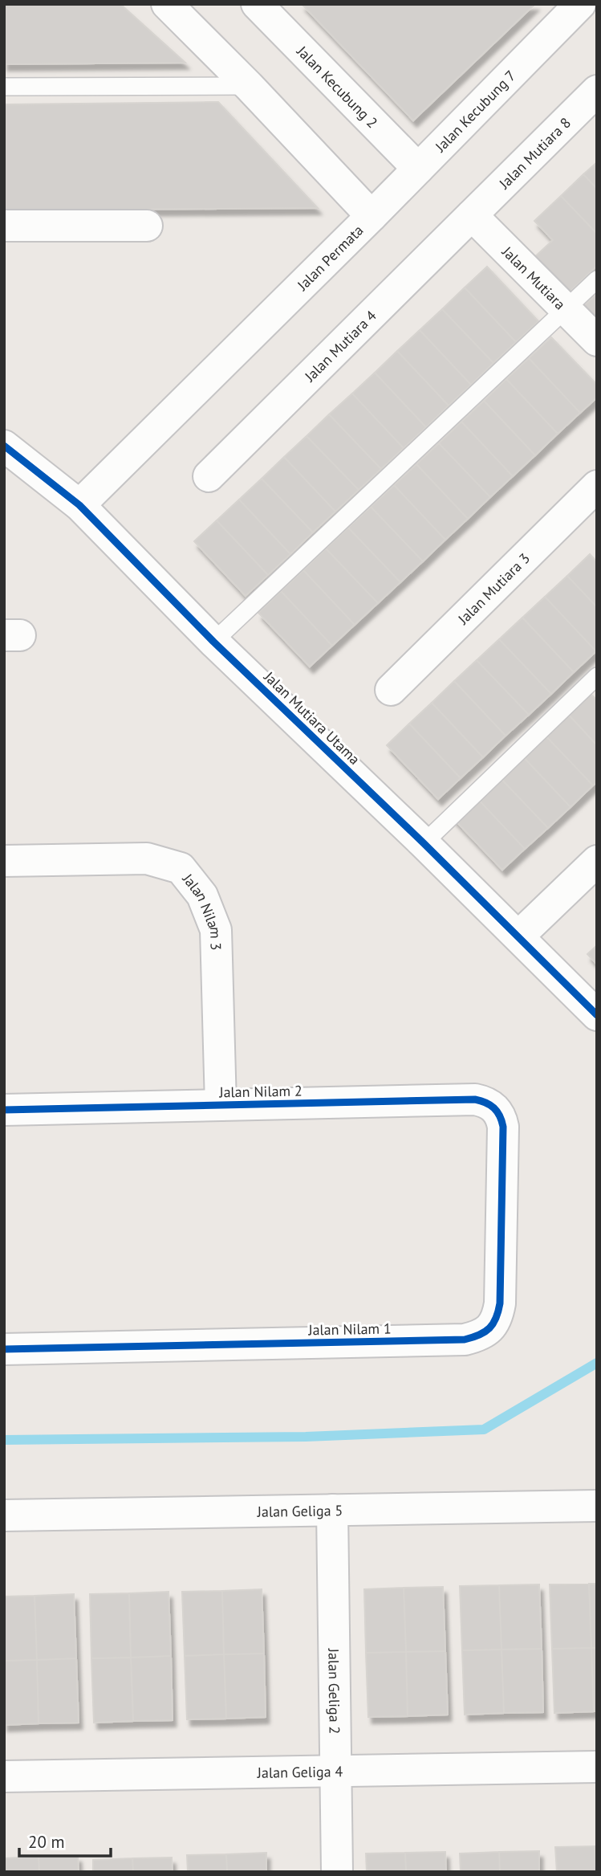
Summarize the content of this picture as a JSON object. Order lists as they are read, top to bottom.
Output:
{
  "streets": {
    "street": [
      "Jalan Kecubung 2",
      "Jalan Kecubung 7",
      "Jalan Mutiara 8",
      "Jalan Permata",
      "Jalan Mutiara",
      "Jalan Mutiara 4",
      "Jalan Mutiara 3",
      "Jalan Mutiara Utama",
      "Jalan Nilam 3",
      "Jalan Nilam 2",
      "Jalan Nilam 1",
      "Jalan Geliga 5",
      "Jalan Geliga 2",
      "Jalan Geliga 4"
    ]
  },
  "crossings": [
    ["Jalan Kecubung 2", "Jalan Kecubung 7"],
    ["Jalan Kecubung 7", "Jalan Permata"],
    ["Jalan Mutiara 8", "Jalan Mutiara"],
    ["Jalan Mutiara 8", "Jalan Mutiara 4"],
    ["Jalan Permata", "Jalan Mutiara Utama"],
    ["Jalan Mutiara", "Jalan Mutiara 4"],
    ["Jalan Nilam 3", "Jalan Nilam 2"],
    ["Jalan Nilam 2", "Jalan Nilam 1"],
    ["Jalan Geliga 5", "Jalan Geliga 2"],
    ["Jalan Geliga 2", "Jalan Geliga 4"]
  ],
  "scale_bar": "20 m"
}
